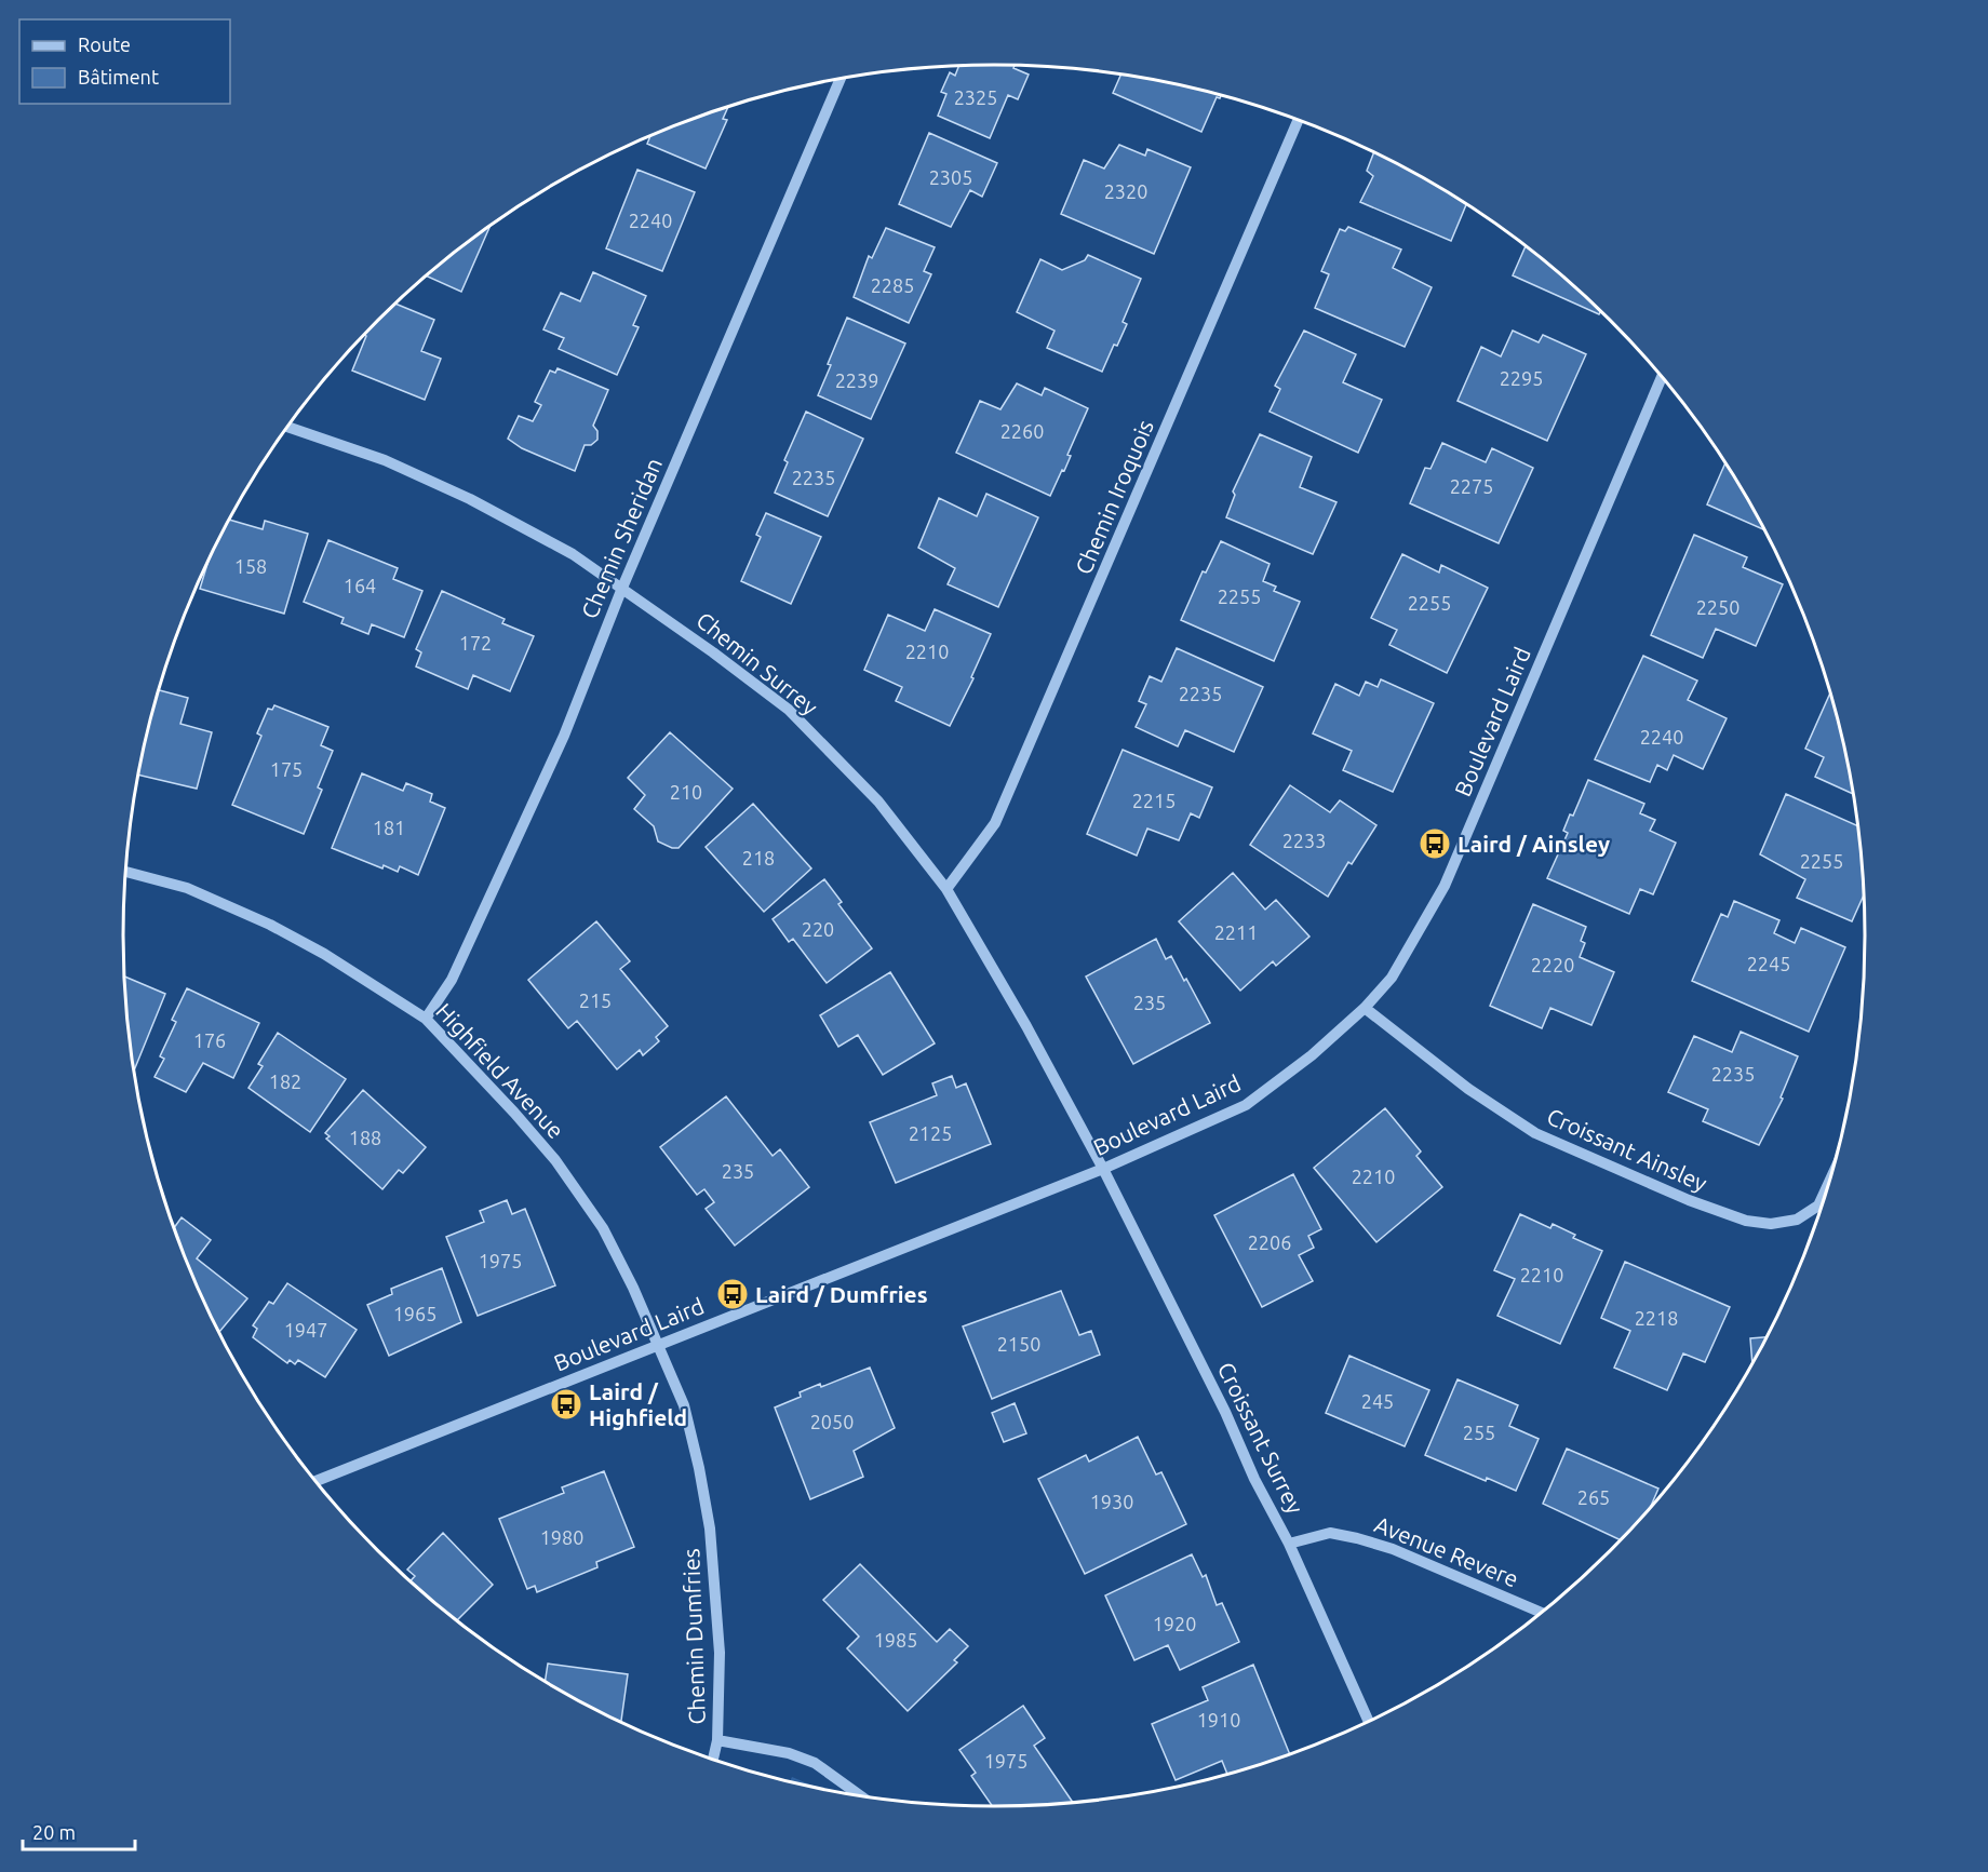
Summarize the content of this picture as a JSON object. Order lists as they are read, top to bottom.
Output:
{
  "streets": {
    "street": [
      "Chemin Iroquois",
      "Chemin Sheridan",
      "Chemin Surrey",
      "Boulevard Laird",
      "Highfield Avenue",
      "Croissant Ainsley",
      "Croissant Surrey",
      "Avenue Revere",
      "Chemin Dumfries"
    ]
  },
  "crossings": [
    ["Chemin Iroquois", "Chemin Surrey"],
    ["Chemin Sheridan", "Chemin Surrey"],
    ["Chemin Sheridan", "Highfield Avenue"],
    ["Chemin Surrey", "Boulevard Laird"],
    ["Chemin Surrey", "Croissant Surrey"],
    ["Boulevard Laird", "Highfield Avenue"],
    ["Boulevard Laird", "Croissant Ainsley"],
    ["Boulevard Laird", "Croissant Surrey"],
    ["Boulevard Laird", "Chemin Dumfries"],
    ["Highfield Avenue", "Chemin Dumfries"],
    ["Croissant Surrey", "Avenue Revere"]
  ],
  "places": {
    "bus stop": ["Laird / Ainsley", "Laird / Dumfries", "Laird / Highfield"]
  },
  "house_numbers": [
    "2325",
    "2305",
    "2320",
    "2240",
    "2285",
    "2295",
    "2239",
    "2260",
    "2235",
    "2275",
    "158",
    "164",
    "2255",
    "2255",
    "2250",
    "172",
    "2210",
    "2235",
    "2240",
    "175",
    "210",
    "2215",
    "181",
    "2233",
    "218",
    "2255",
    "220",
    "2211",
    "2245",
    "2220",
    "215",
    "235",
    "176",
    "2235",
    "182",
    "2125",
    "188",
    "235",
    "2210",
    "2206",
    "1975",
    "2210",
    "1965",
    "2218",
    "1947",
    "2150",
    "245",
    "2050",
    "255",
    "265",
    "1930",
    "1980",
    "1920",
    "1985",
    "1910",
    "1975"
  ],
  "legend": ["Route", "Bâtiment"],
  "scale_bar": "20 m"
}
